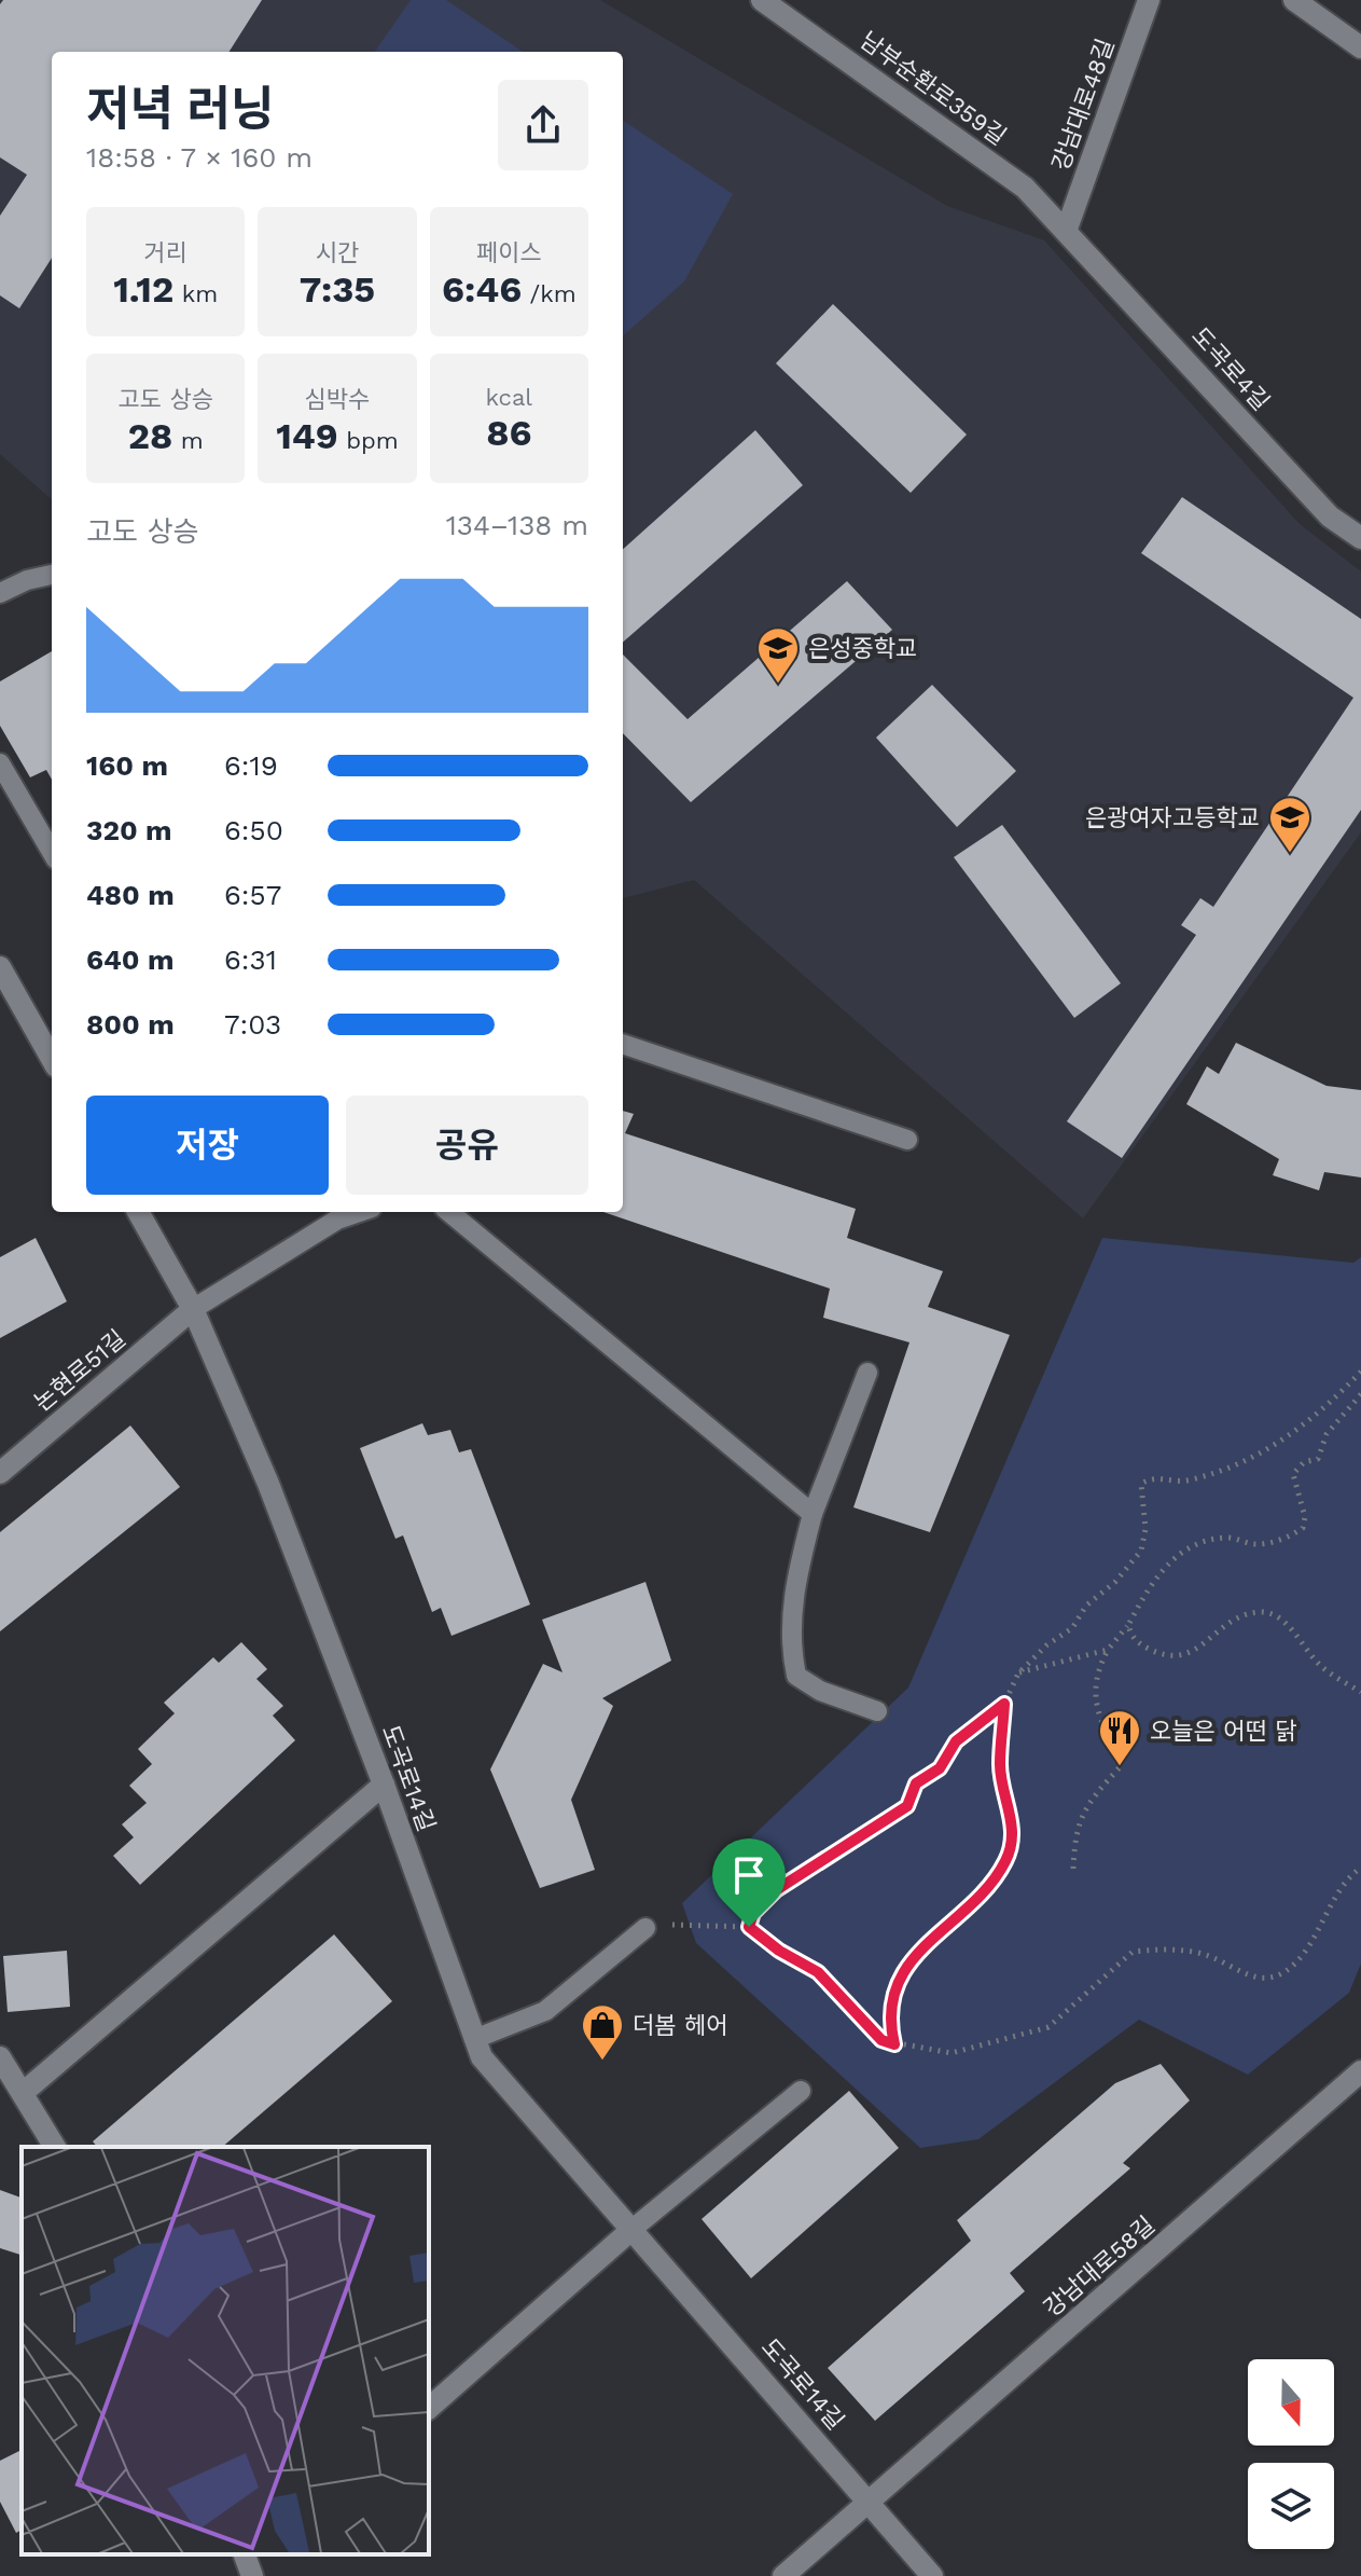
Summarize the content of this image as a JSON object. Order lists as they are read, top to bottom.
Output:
{
  "streets": {
    "street": [
      "남부순환로359길",
      "강남대로48길",
      "도곡로4길",
      "논현로51길",
      "도곡로14길",
      "강남대로58길"
    ]
  },
  "crossings": [
    ["남부순환로359길", "강남대로48길"],
    ["남부순환로359길", "도곡로4길"],
    ["강남대로48길", "도곡로4길"],
    ["논현로51길", "도곡로14길"],
    ["도곡로14길", "강남대로58길"]
  ],
  "places": {
    "school or university": ["은성중학교", "은광여자고등학교"],
    "restaurant": ["오늘은 어떤 닭"],
    "shop": ["더봄 헤어"]
  },
  "north": "bottom",
  "page": {
    "heading": ["저녁 러닝", "18:58 · 7 × 160 m"],
    "stats": [
      ["거리", "1.12 km"],
      ["시간", "7:35"],
      ["페이스", "6:46 /km"],
      ["고도 상승", "28 m"],
      ["심박수", "149 bpm"],
      ["kcal", "86"]
    ],
    "chart": ["고도 상승", "134–138 m"],
    "list": [
      {
        "name": "160 m",
        "note": "6:19"
      },
      {
        "name": "320 m",
        "note": "6:50"
      },
      {
        "name": "480 m",
        "note": "6:57"
      },
      {
        "name": "640 m",
        "note": "6:31"
      },
      {
        "name": "800 m",
        "note": "7:03"
      }
    ],
    "buttons": ["저장", "공유"]
  }
}
